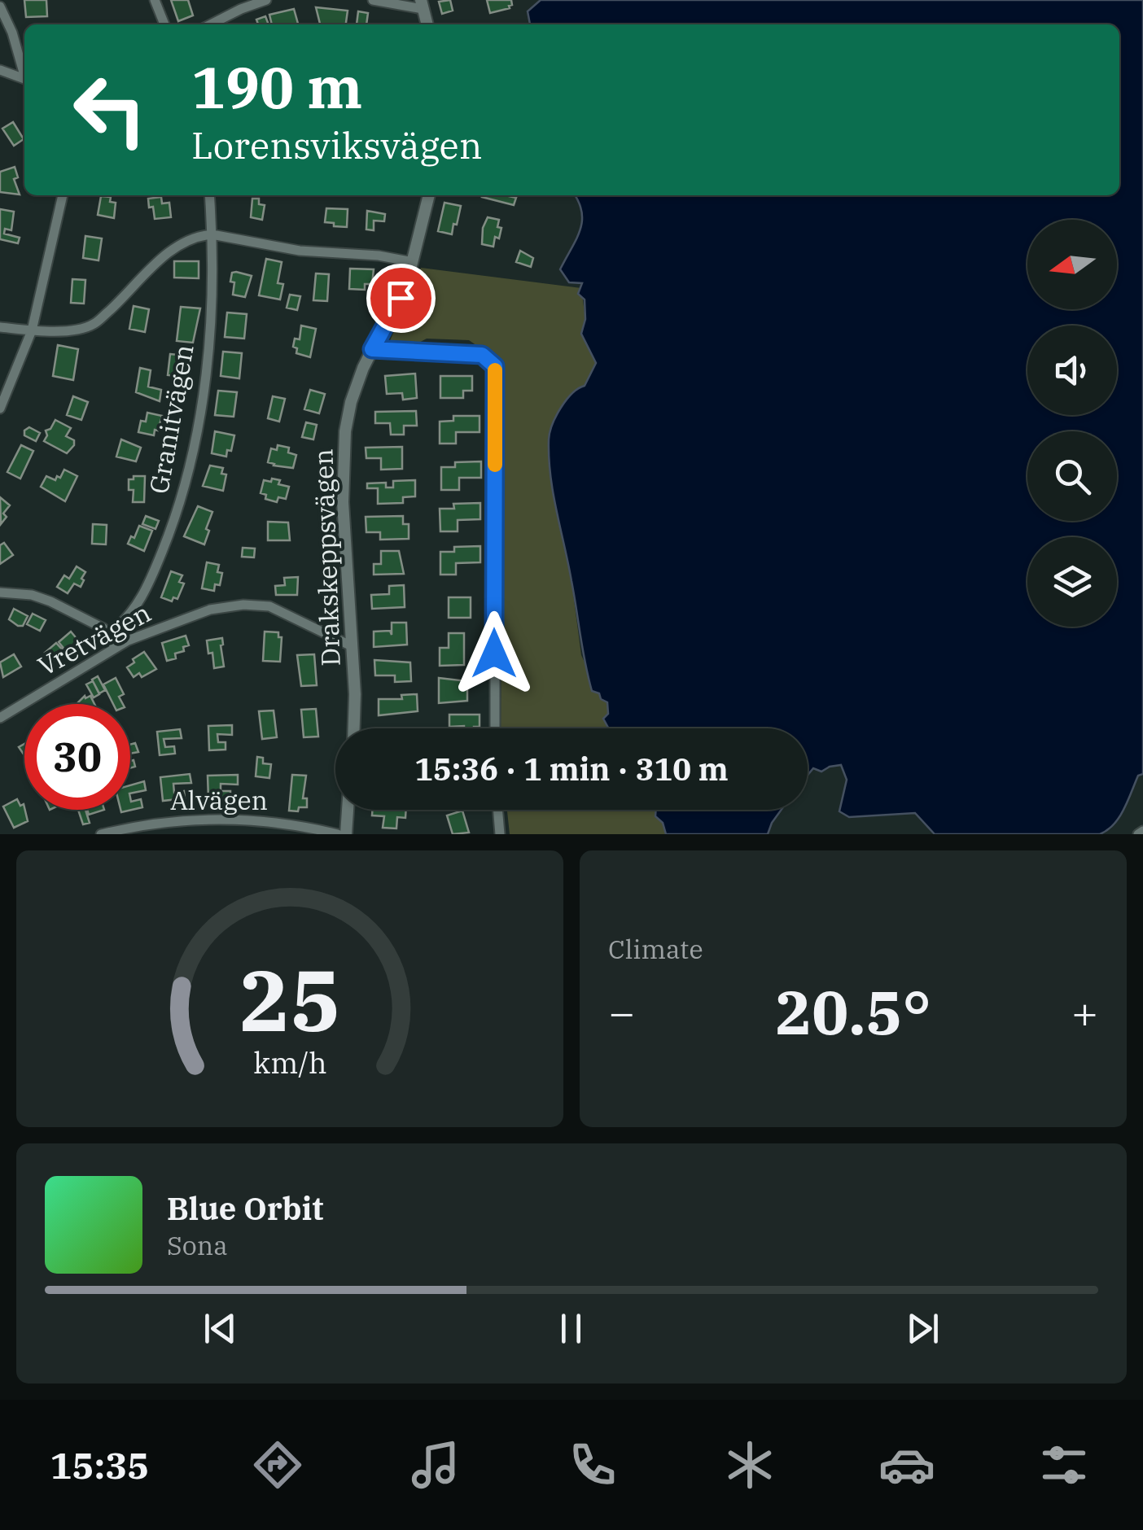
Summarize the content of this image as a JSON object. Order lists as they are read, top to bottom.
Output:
{
  "streets": {
    "street": [
      "Granitvägen",
      "Drakskeppsvägen",
      "Vretvägen",
      "Alvägen"
    ]
  },
  "crossings": [
    ["Drakskeppsvägen", "Vretvägen"]
  ],
  "north": "left",
  "page": {
    "turn": ["190 m", "Lorensviksvägen"],
    "limit": "30",
    "trip": "15:36 · 1 min · 310 m",
    "tile": "Climate",
    "heat": ["−", "20.5°", "+"],
    "song": ["Blue Orbit", "Sona"],
    "tabs": "15:35",
    "gauge": ["25", "km/h"]
  }
}
